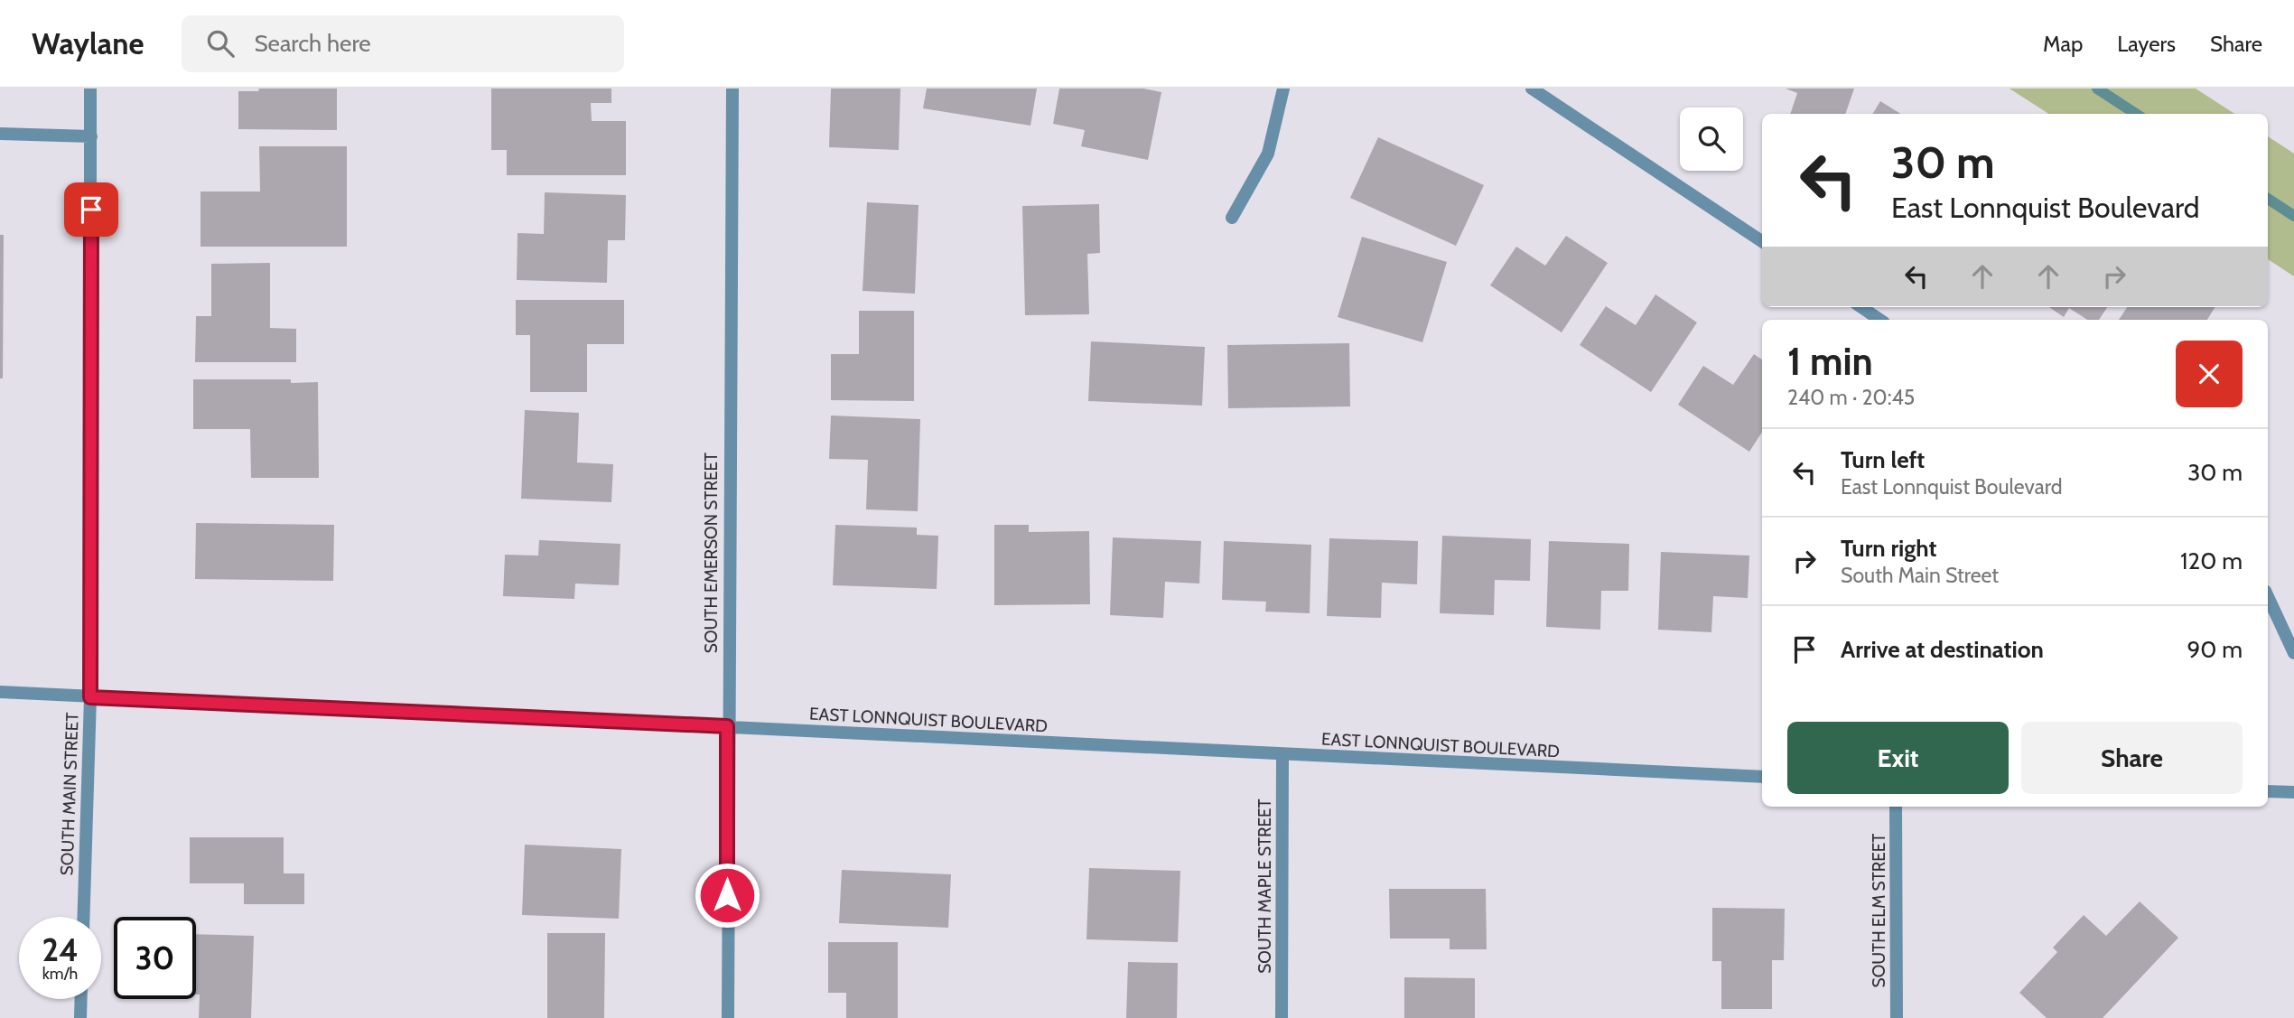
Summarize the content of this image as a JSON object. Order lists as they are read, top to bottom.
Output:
{
  "streets": {
    "street": [
      "SOUTH EMERSON STREET",
      "EAST LONNQUIST BOULEVARD",
      "SOUTH MAIN STREET",
      "SOUTH MAPLE STREET",
      "SOUTH ELM STREET"
    ]
  },
  "crossings": [
    ["SOUTH EMERSON STREET", "EAST LONNQUIST BOULEVARD"],
    ["EAST LONNQUIST BOULEVARD", "SOUTH MAIN STREET"],
    ["EAST LONNQUIST BOULEVARD", "SOUTH MAPLE STREET"]
  ],
  "page": {
    "header": "Waylane",
    "search": "Search here",
    "nav": ["Map", "Layers", "Share"],
    "turn": ["30 m", "East Lonnquist Boulevard"],
    "heading": ["1 min", "240 m · 20:45"],
    "list": [
      {
        "name": "Turn left",
        "note": "East Lonnquist Boulevard",
        "value": "30 m"
      },
      {
        "name": "Turn right",
        "note": "South Main Street",
        "value": "120 m"
      },
      {
        "name": "Arrive at destination",
        "value": "90 m"
      }
    ],
    "buttons": ["Exit", "Share"],
    "speed": "24 km/h",
    "limit": "30"
  }
}
